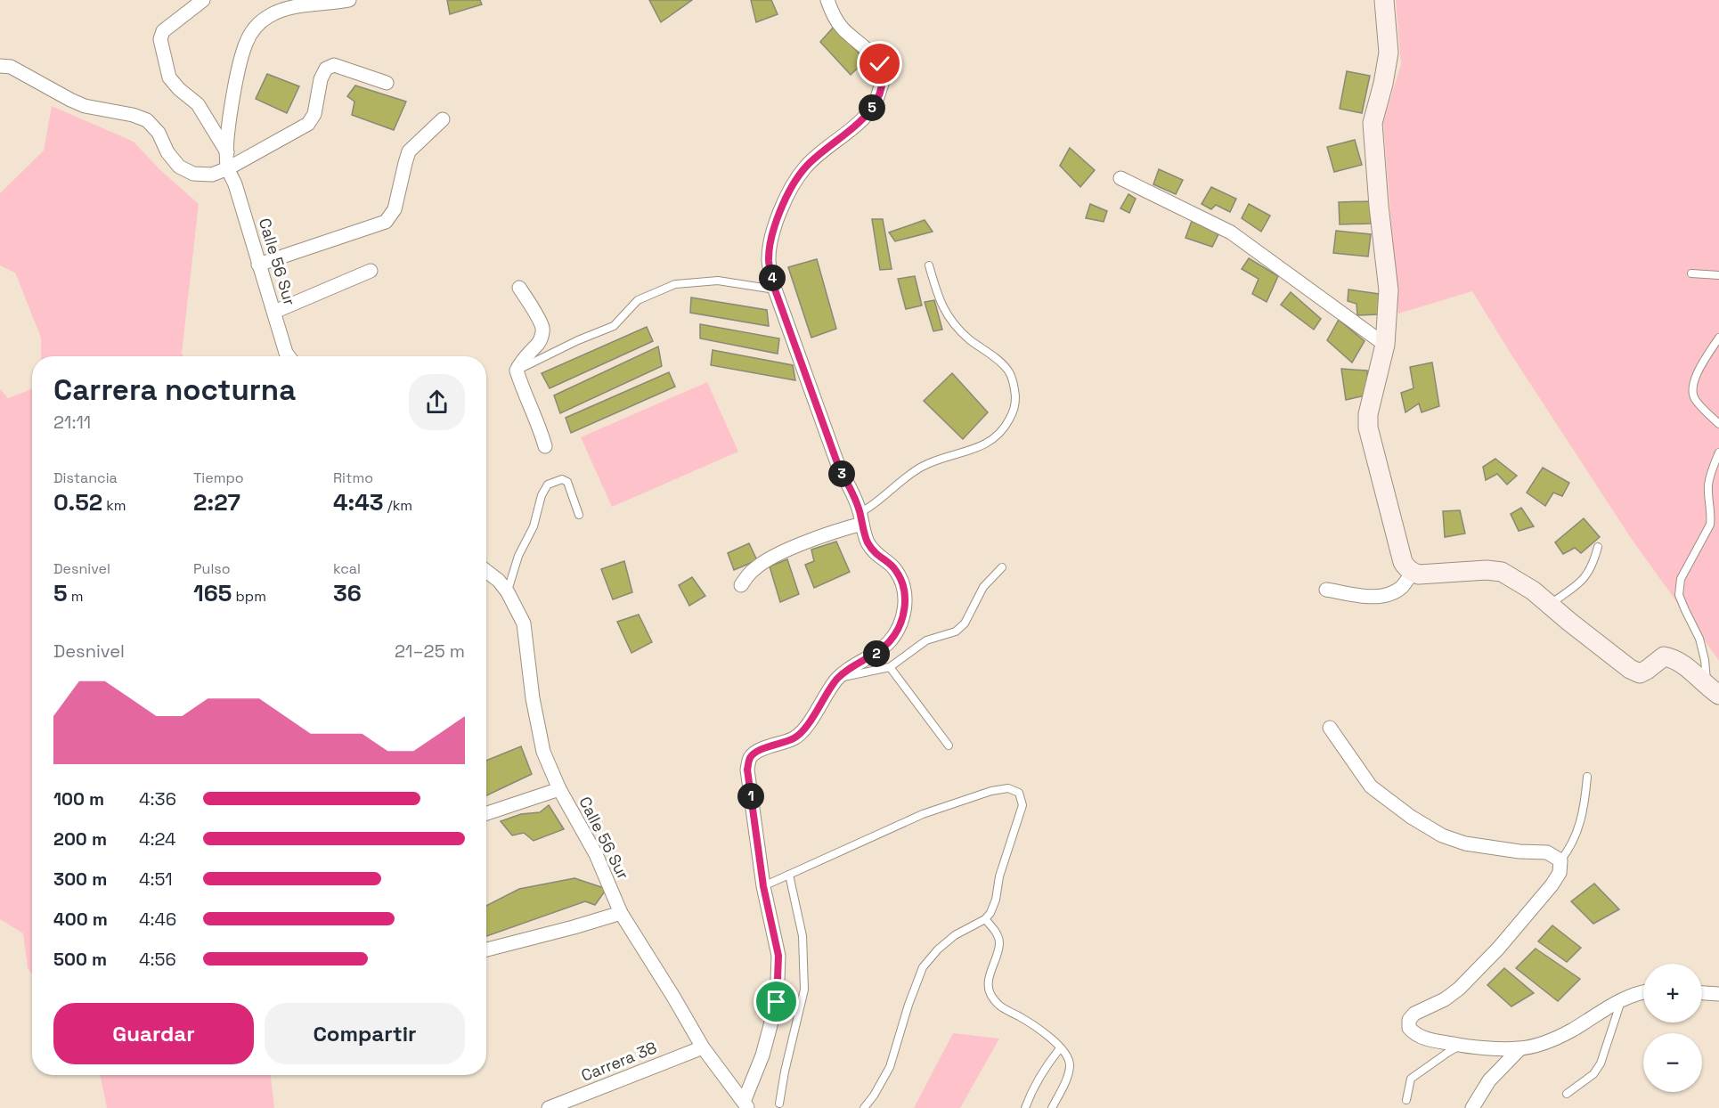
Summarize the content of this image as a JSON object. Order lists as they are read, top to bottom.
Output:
{
  "streets": {
    "street": ["Calle 56 Sur", "Carrera 38"]
  },
  "crossings": [
    ["Calle 56 Sur", "Carrera 38"]
  ],
  "page": {
    "pins": [
      "5",
      "4",
      "3",
      "2",
      "1"
    ],
    "heading": ["Carrera nocturna", "21:11"],
    "stats": [
      ["Distancia", "0.52 km"],
      ["Tiempo", "2:27"],
      ["Ritmo", "4:43 /km"],
      ["Desnivel", "5 m"],
      ["Pulso", "165 bpm"],
      ["kcal", "36"]
    ],
    "chart": ["Desnivel", "21–25 m"],
    "list": [
      {
        "name": "100 m",
        "note": "4:36"
      },
      {
        "name": "200 m",
        "note": "4:24"
      },
      {
        "name": "300 m",
        "note": "4:51"
      },
      {
        "name": "400 m",
        "note": "4:46"
      },
      {
        "name": "500 m",
        "note": "4:56"
      }
    ],
    "map_buttons": ["+", "−"],
    "buttons": ["Guardar", "Compartir"]
  }
}
